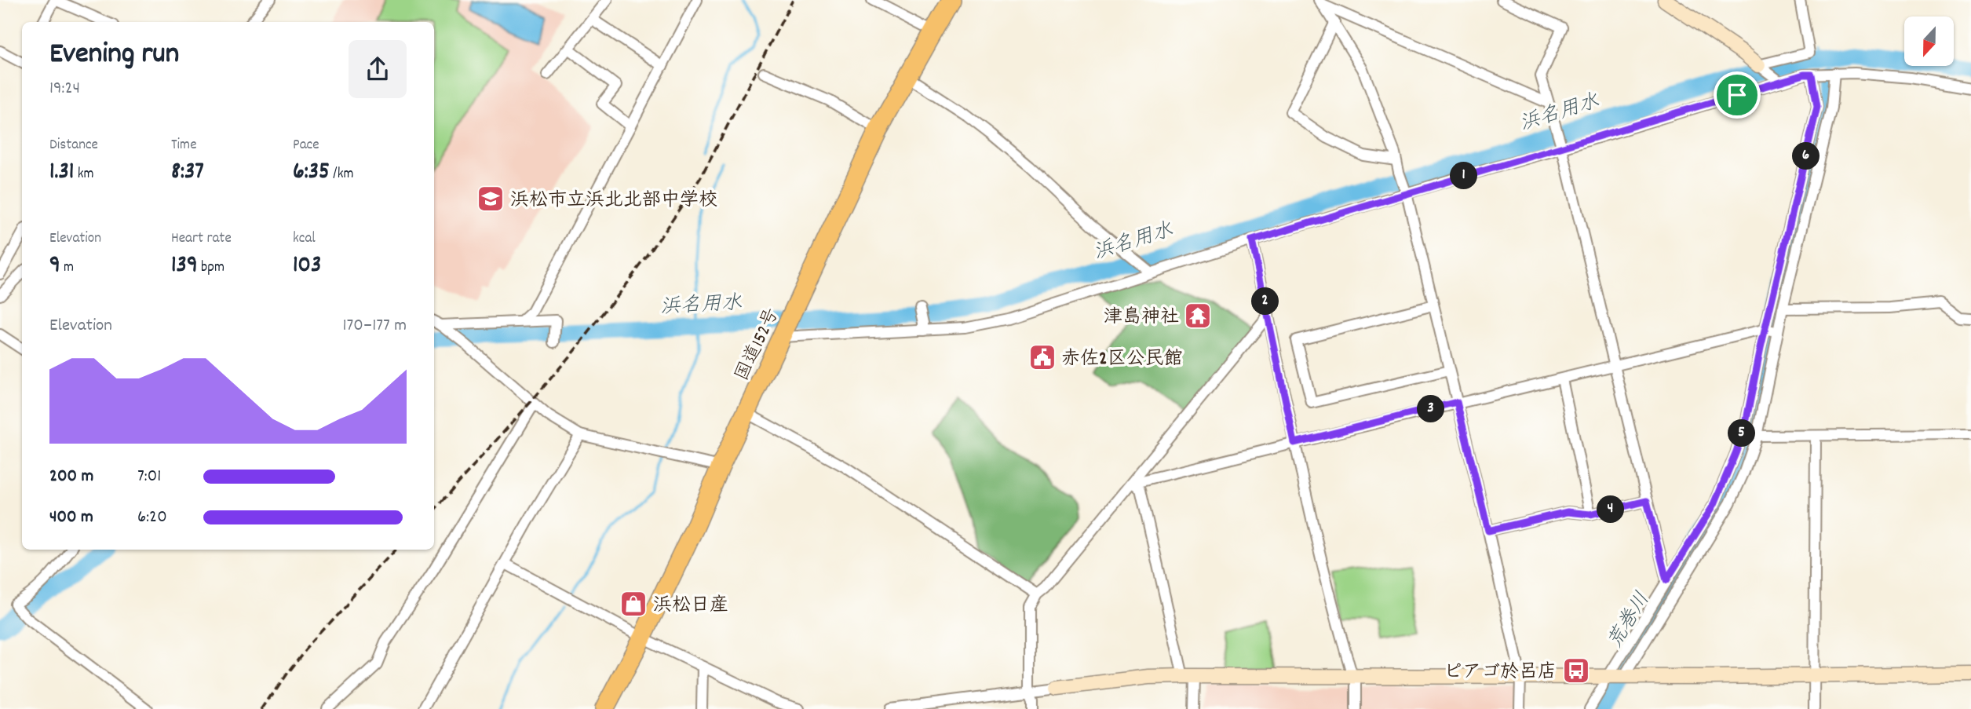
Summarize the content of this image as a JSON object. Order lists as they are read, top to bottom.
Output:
{
  "streets": {
    "highway": ["国道152号"]
  },
  "water": ["浜名用水", "荒巻川"],
  "places": {
    "school or university": ["浜松市立浜北北部中学校"],
    "temple": ["津島神社"],
    "public building": ["赤佐2区公民館"],
    "shop": ["浜松日産"],
    "bus stop": ["ピアゴ於呂店"]
  },
  "north": "bottom",
  "page": {
    "heading": ["Evening run", "19:24"],
    "stats": [
      ["Distance", "1.31 km"],
      ["Time", "8:37"],
      ["Pace", "6:35 /km"],
      ["Elevation", "9 m"],
      ["Heart rate", "139 bpm"],
      ["kcal", "103"]
    ],
    "pins": [
      "6",
      "1",
      "2",
      "3",
      "5",
      "4"
    ],
    "chart": ["Elevation", "170–177 m"],
    "list": [
      {
        "name": "200 m",
        "note": "7:01"
      },
      {
        "name": "400 m",
        "note": "6:20"
      }
    ]
  }
}
